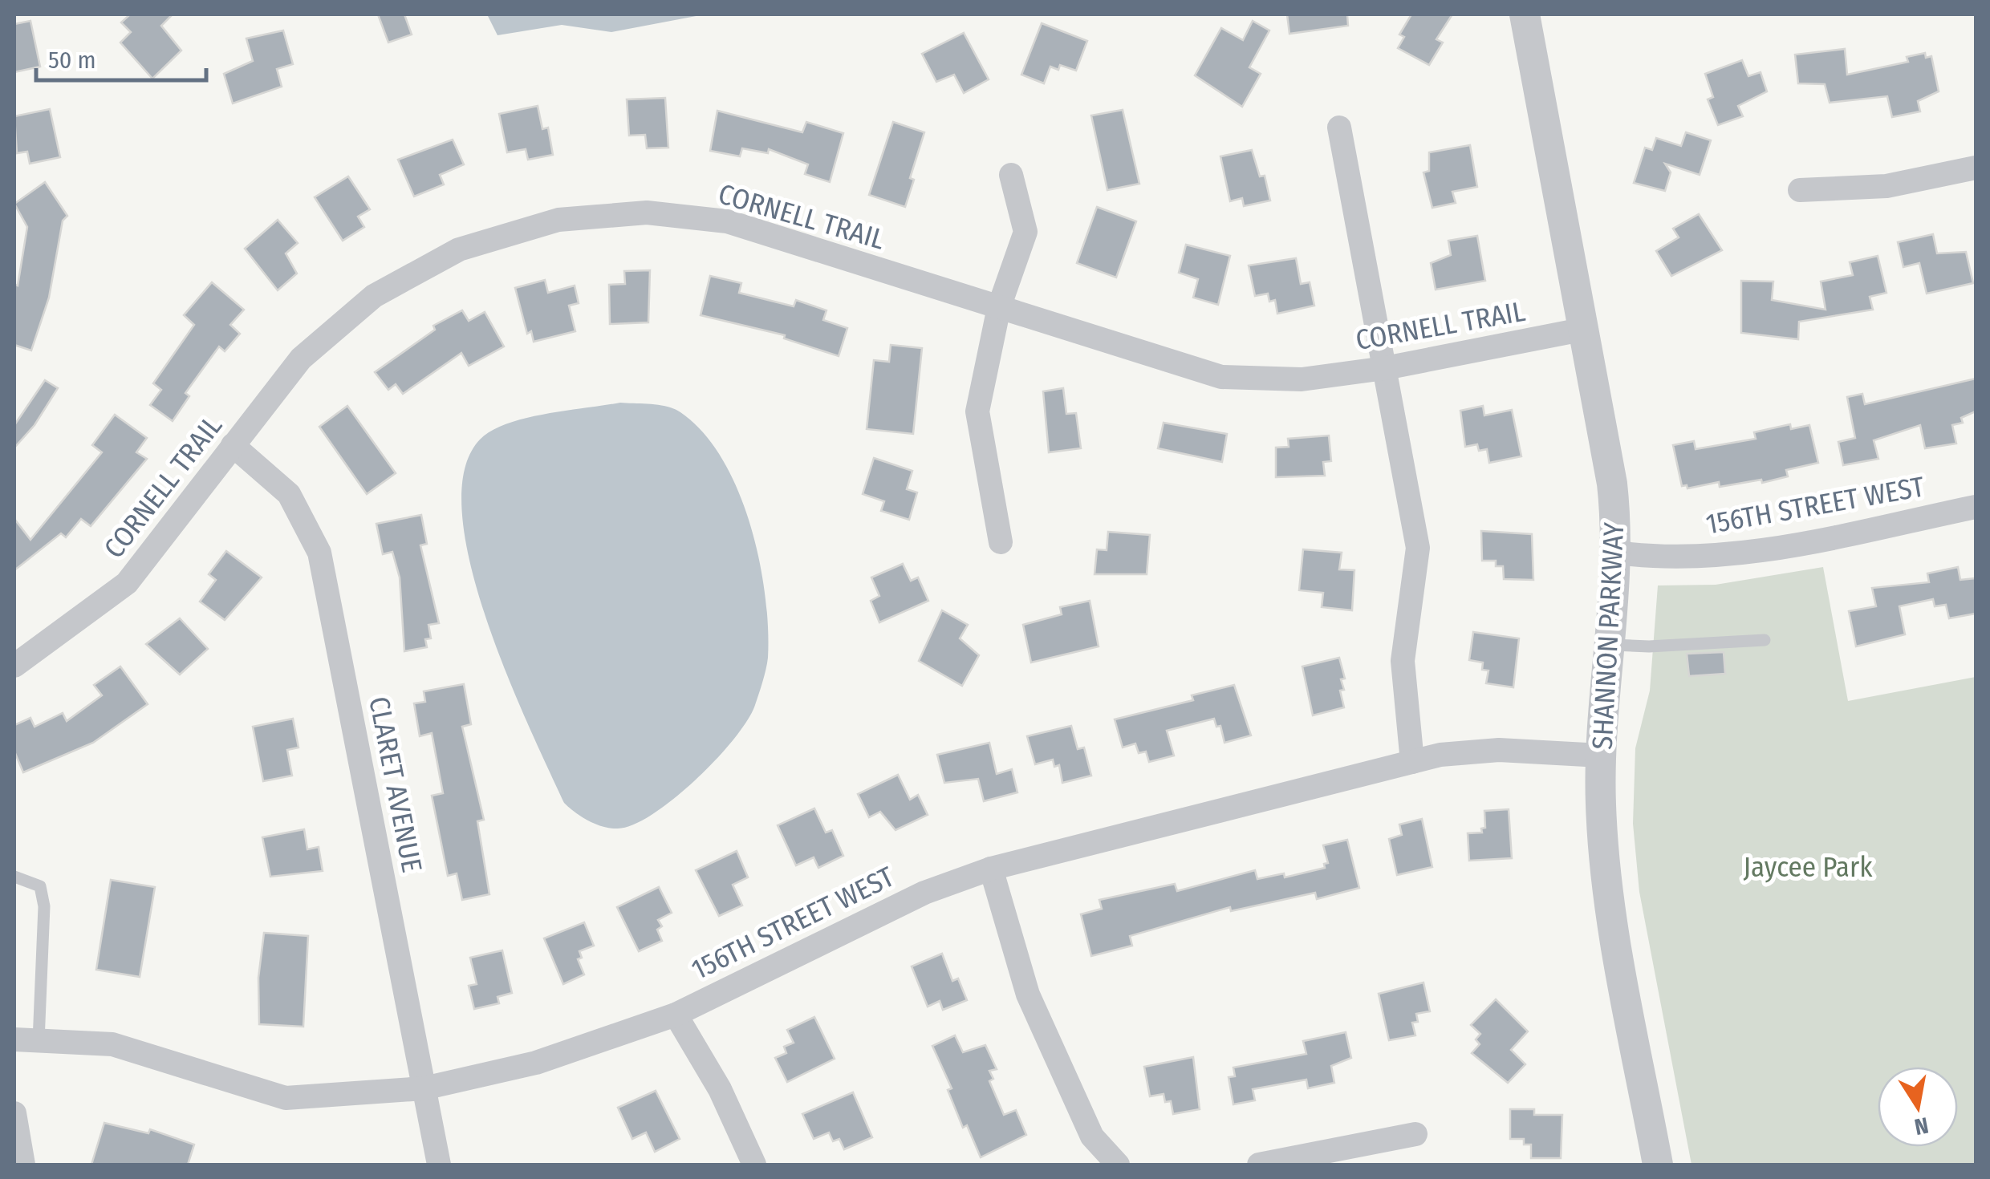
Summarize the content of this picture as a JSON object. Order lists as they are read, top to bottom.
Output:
{
  "streets": {
    "street": [
      "CORNELL TRAIL",
      "156TH STREET WEST",
      "SHANNON PARKWAY",
      "CLARET AVENUE"
    ]
  },
  "crossings": [
    ["CORNELL TRAIL", "SHANNON PARKWAY"],
    ["CORNELL TRAIL", "CLARET AVENUE"],
    ["156TH STREET WEST", "SHANNON PARKWAY"],
    ["156TH STREET WEST", "CLARET AVENUE"]
  ],
  "parks": ["Jaycee Park"],
  "scale_bar": "50 m",
  "north": "bottom"
}
